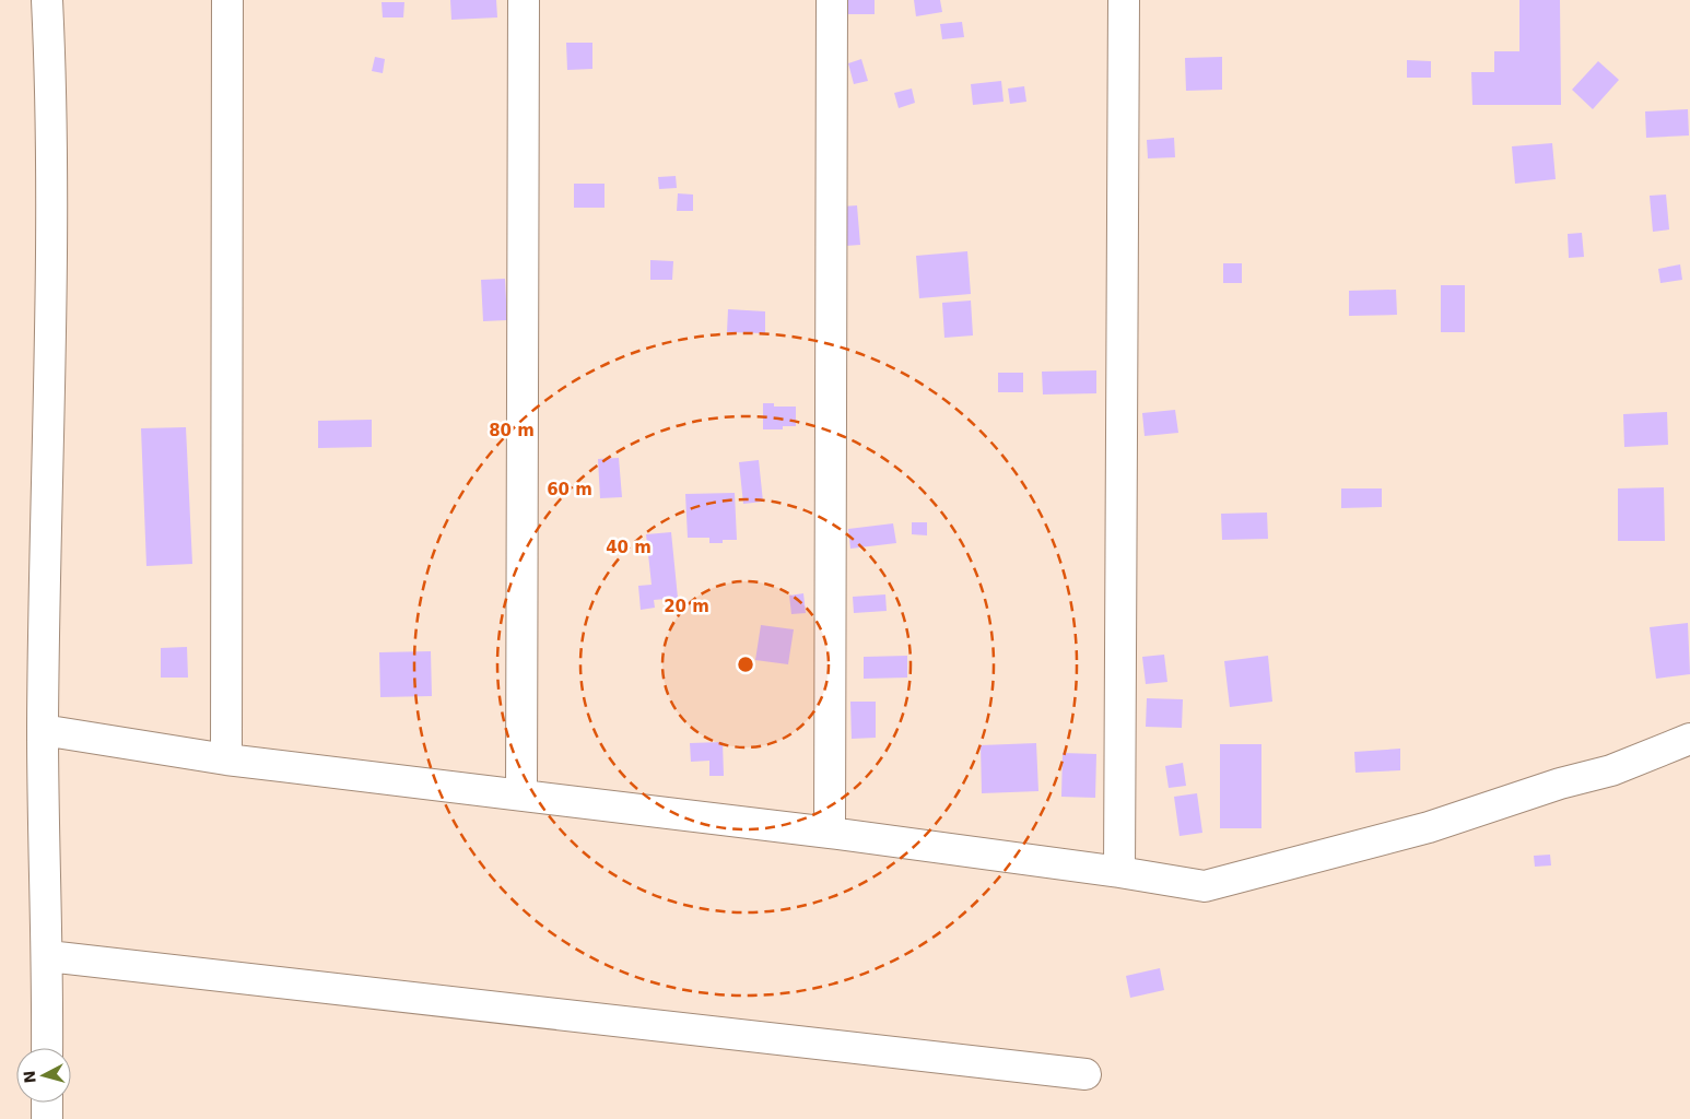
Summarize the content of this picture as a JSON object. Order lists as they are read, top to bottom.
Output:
{
  "north": "left",
  "rings": [
    "80 m",
    "60 m",
    "40 m",
    "20 m"
  ]
}
